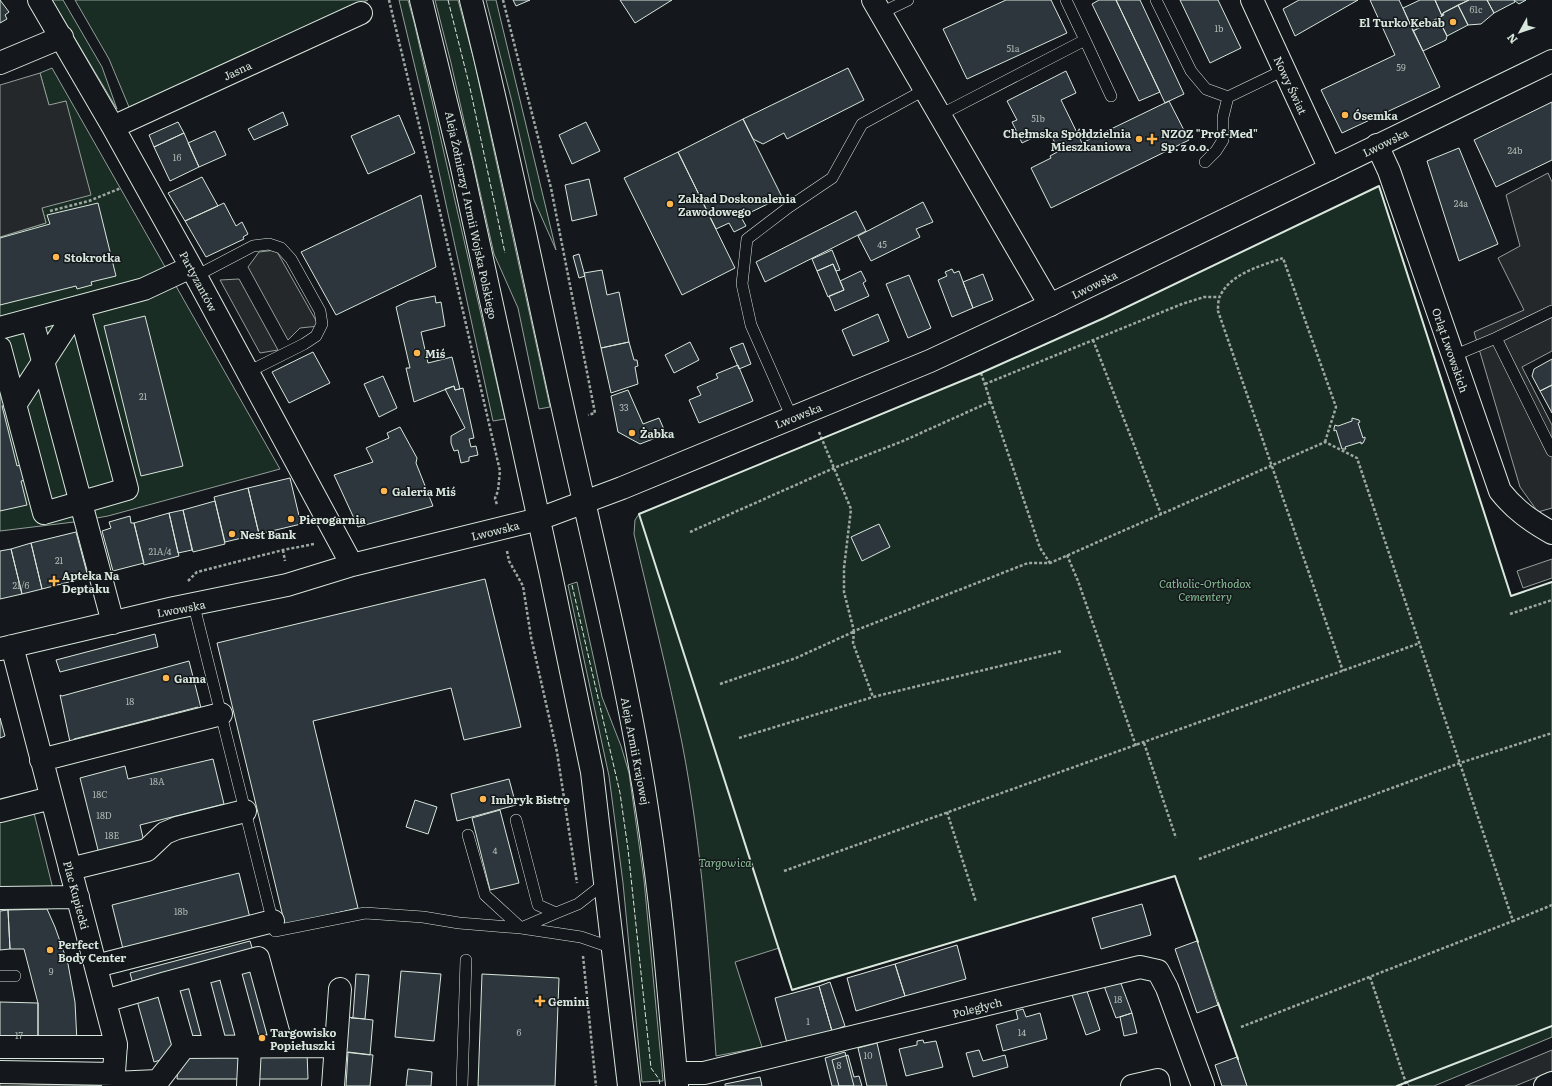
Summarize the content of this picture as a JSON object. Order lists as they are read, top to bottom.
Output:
{
  "streets": {
    "street": [
      "Jasna",
      "Nowy Świat",
      "Lwowska",
      "Aleja Żołnierzy I Armii Wojska Polskiego",
      "Partyzantów",
      "Orląt Lwowskich",
      "Aleja Armii Krajowej",
      "Plac Kupiecki",
      "Poległych"
    ]
  },
  "crossings": [
    ["Jasna", "Partyzantów"],
    ["Nowy Świat", "Lwowska"],
    ["Lwowska", "Aleja Żołnierzy I Armii Wojska Polskiego"],
    ["Lwowska", "Partyzantów"],
    ["Lwowska", "Orląt Lwowskich"],
    ["Lwowska", "Aleja Armii Krajowej"],
    ["Lwowska", "Plac Kupiecki"],
    ["Aleja Armii Krajowej", "Poległych"]
  ],
  "parks": ["Catholic-Orthodox Cementery", "Targowica"],
  "places": {
    "other": [
      "El Turko Kebab",
      "Ósemka",
      "Chełmska Spółdzielnia Mieszkaniowa",
      "Zakład Doskonalenia Zawodowego",
      "Stokrotka",
      "Miś",
      "Żabka",
      "Galeria Miś",
      "Pierogarnia",
      "Nest Bank",
      "Gama",
      "Imbryk Bistro",
      "Perfect Body Center",
      "Targowisko Popiełuszki"
    ],
    "health": ["NZOZ \"Prof-Med\" Sp. z o.o.", "Apteka Na Deptaku", "Gemini"]
  },
  "house_numbers": [
    "61c",
    "1b",
    "51a",
    "59",
    "51b",
    "24b",
    "16",
    "24a",
    "45",
    "21",
    "33",
    "21A/4",
    "21",
    "21/6",
    "18",
    "18A",
    "18C",
    "18D",
    "18E",
    "4",
    "18b",
    "9",
    "18",
    "1",
    "6",
    "14",
    "17",
    "10",
    "8"
  ],
  "north": "bottom left"
}
